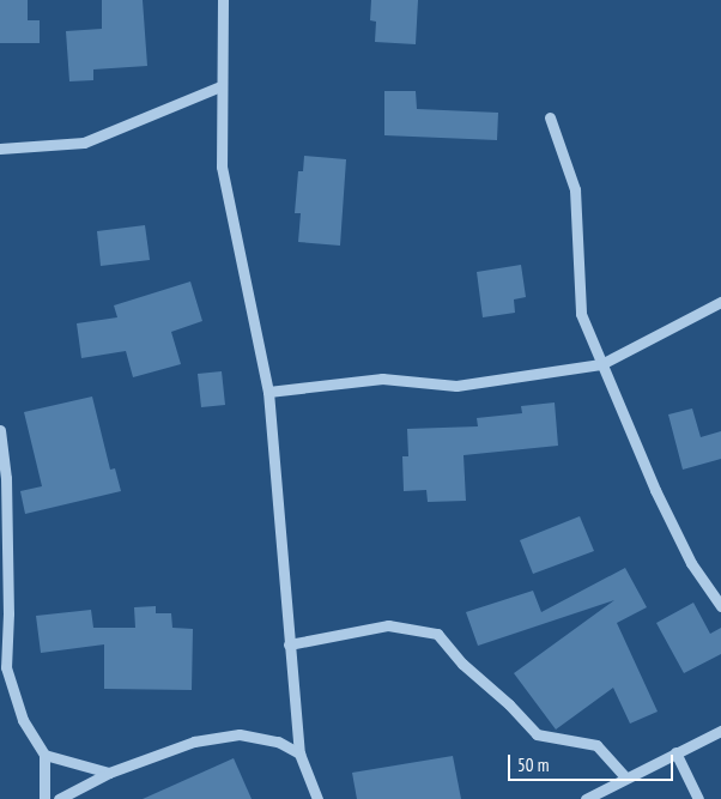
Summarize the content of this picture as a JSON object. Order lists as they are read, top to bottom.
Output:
{
  "scale_bar": "50 m"
}
